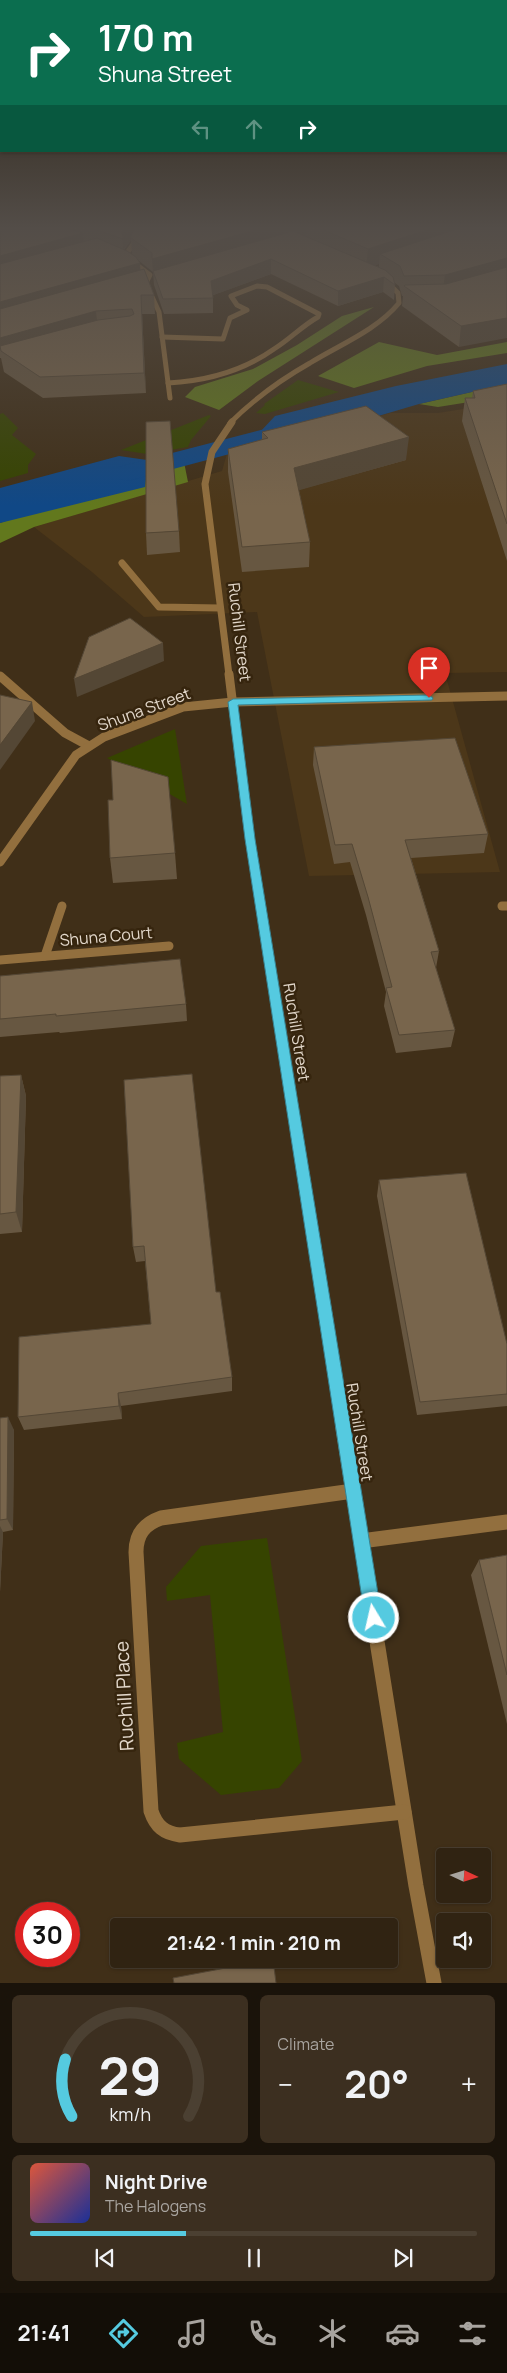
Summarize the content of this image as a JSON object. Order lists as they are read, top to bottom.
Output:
{
  "streets": {
    "street": [
      "Ruchill Street",
      "Shuna Street",
      "Shuna Court",
      "Ruchill Place"
    ]
  },
  "crossings": [
    ["Ruchill Street", "Shuna Street"],
    ["Ruchill Street", "Ruchill Place"]
  ],
  "north": "right",
  "page": {
    "turn": ["170 m", "Shuna Street"],
    "limit": "30",
    "trip": "21:42 · 1 min · 210 m",
    "tile": "Climate",
    "heat": ["−", "20°", "+"],
    "song": ["Night Drive", "The Halogens"],
    "tabs": "21:41",
    "gauge": ["29", "km/h"]
  }
}
